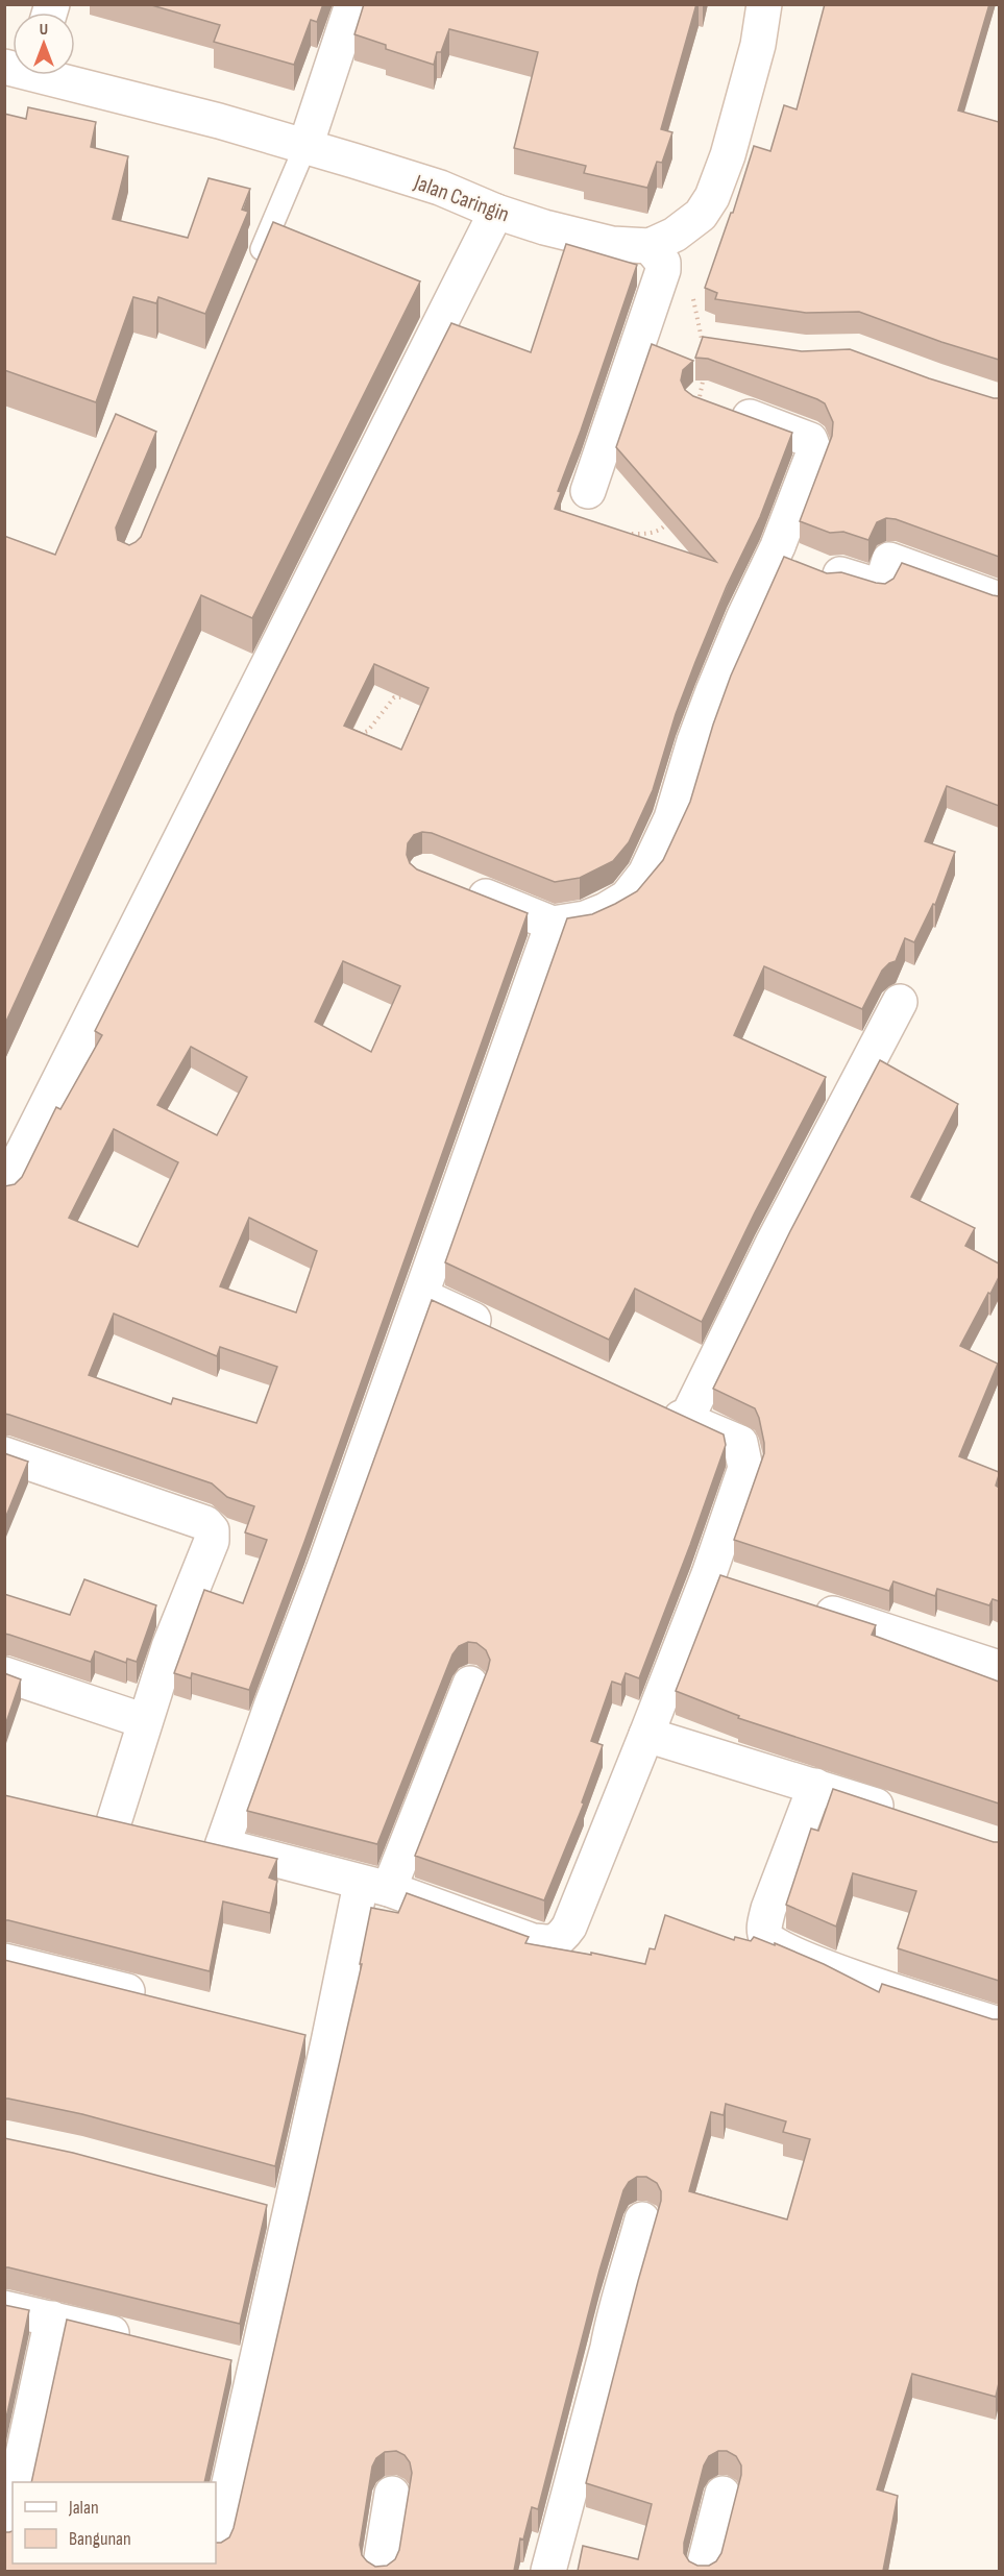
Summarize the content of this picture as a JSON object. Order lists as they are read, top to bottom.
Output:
{
  "streets": {
    "street": ["Jalan Caringin"]
  },
  "legend": ["Jalan", "Bangunan"],
  "north": "top"
}
